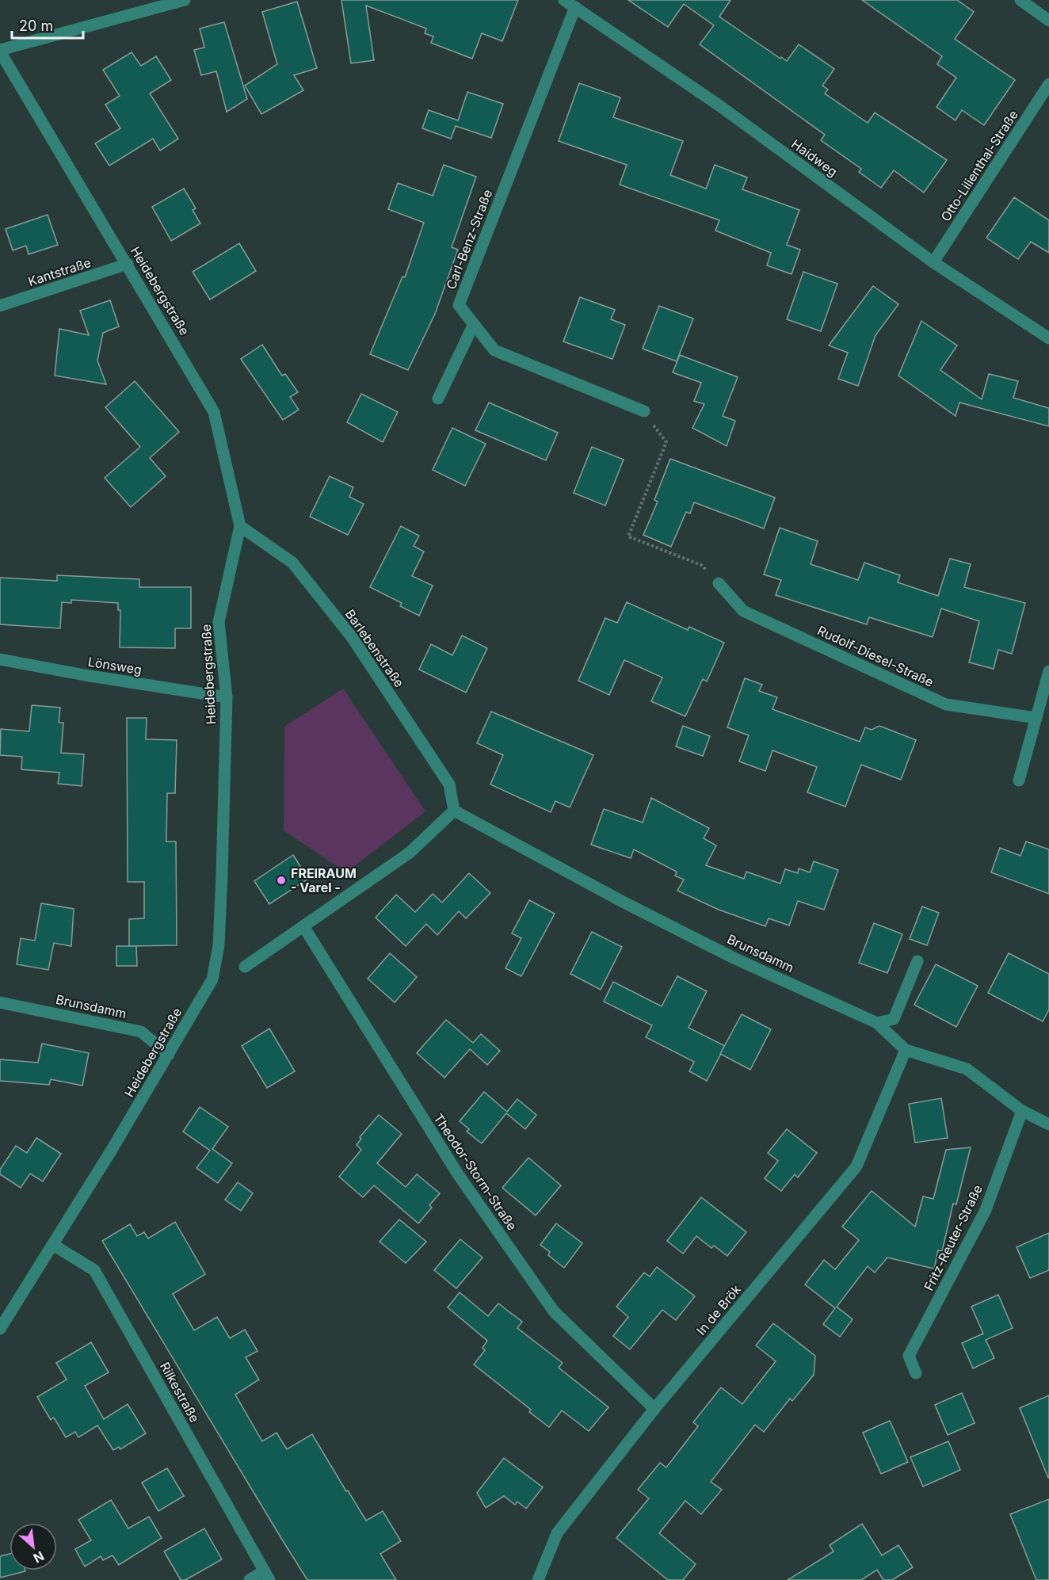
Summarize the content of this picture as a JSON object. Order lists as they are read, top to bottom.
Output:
{
  "streets": {
    "street": [
      "Haidweg",
      "Otto-Lilienthal-Straße",
      "Carl-Benz-Straße",
      "Kantstraße",
      "Heidebergstraße",
      "Barlebenstraße",
      "Rudolf-Diesel-Straße",
      "Lönsweg",
      "Brunsdamm",
      "Theodor-Storm-Straße",
      "Fritz-Reuter-Straße",
      "In de Brök",
      "Rilkestraße"
    ]
  },
  "crossings": [
    ["Haidweg", "Otto-Lilienthal-Straße"],
    ["Haidweg", "Carl-Benz-Straße"],
    ["Kantstraße", "Heidebergstraße"],
    ["Heidebergstraße", "Barlebenstraße"],
    ["Heidebergstraße", "Lönsweg"],
    ["Heidebergstraße", "Brunsdamm"],
    ["Heidebergstraße", "Rilkestraße"],
    ["Barlebenstraße", "Brunsdamm"],
    ["Brunsdamm", "Fritz-Reuter-Straße"],
    ["Brunsdamm", "In de Brök"],
    ["Theodor-Storm-Straße", "In de Brök"]
  ],
  "places": ["FREIRAUM - Varel -"],
  "scale_bar": "20 m",
  "north": "bottom right"
}
